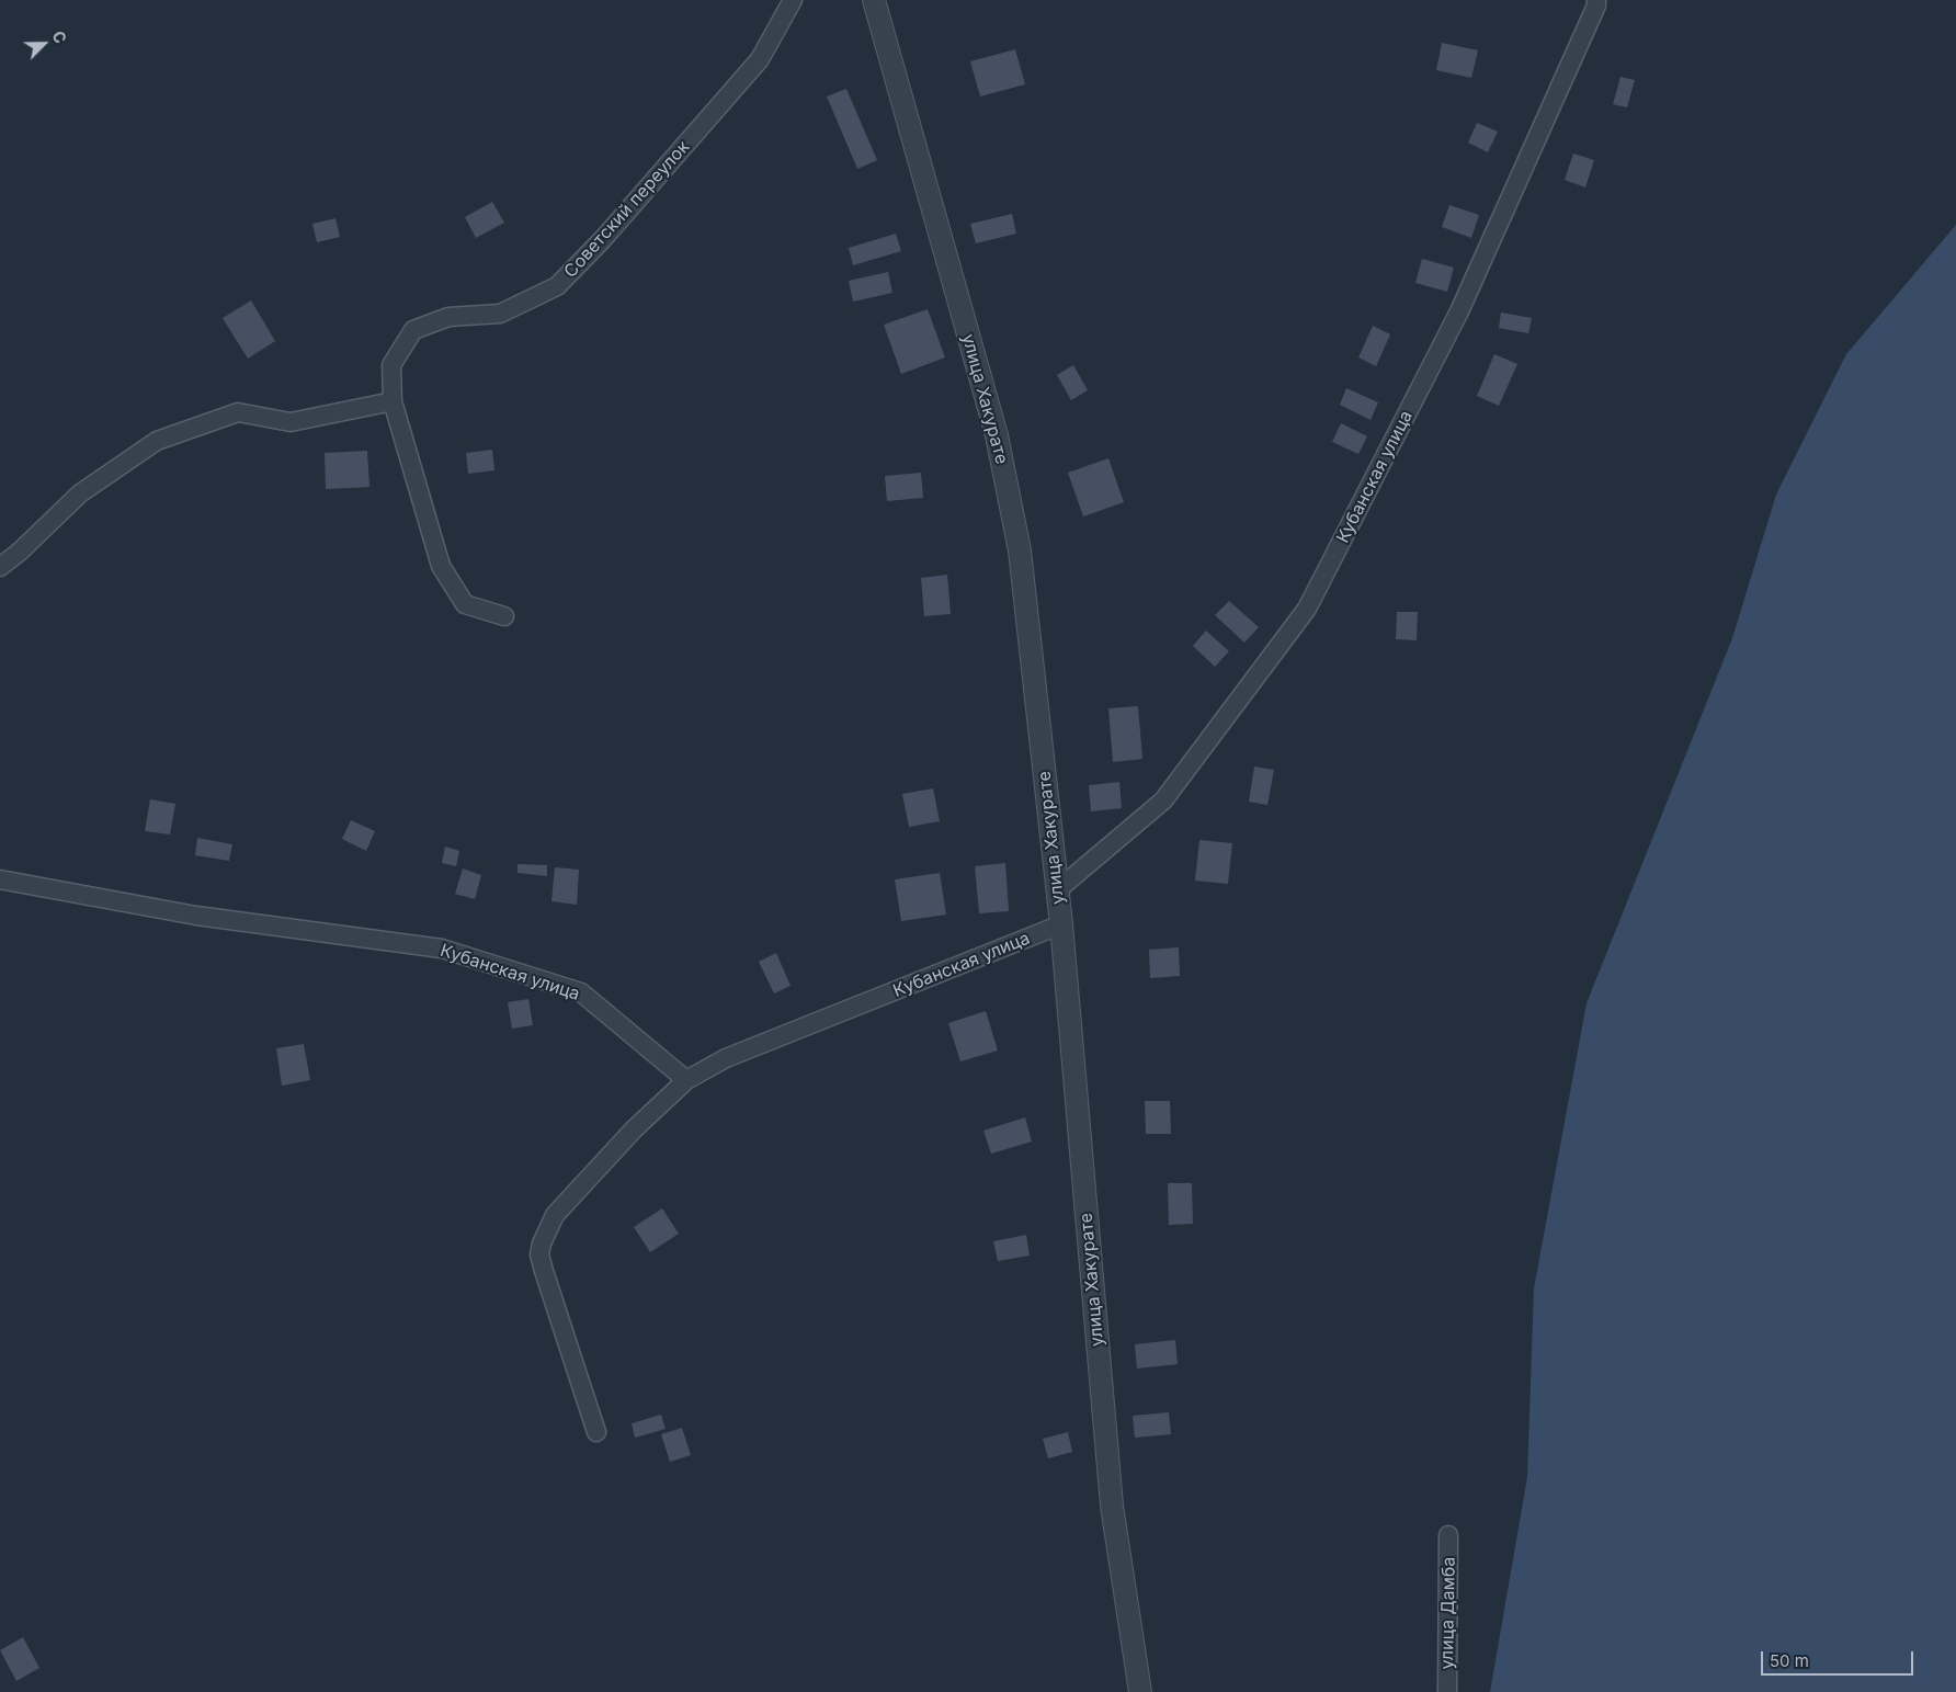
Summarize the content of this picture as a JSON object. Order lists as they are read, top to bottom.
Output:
{
  "streets": {
    "street": [
      "Советский переулок",
      "улица Хакурате",
      "Кубанская улица",
      "улица Дамба"
    ]
  },
  "crossings": [
    ["улица Хакурате", "Кубанская улица"]
  ],
  "scale_bar": "50 m",
  "north": "top right"
}
